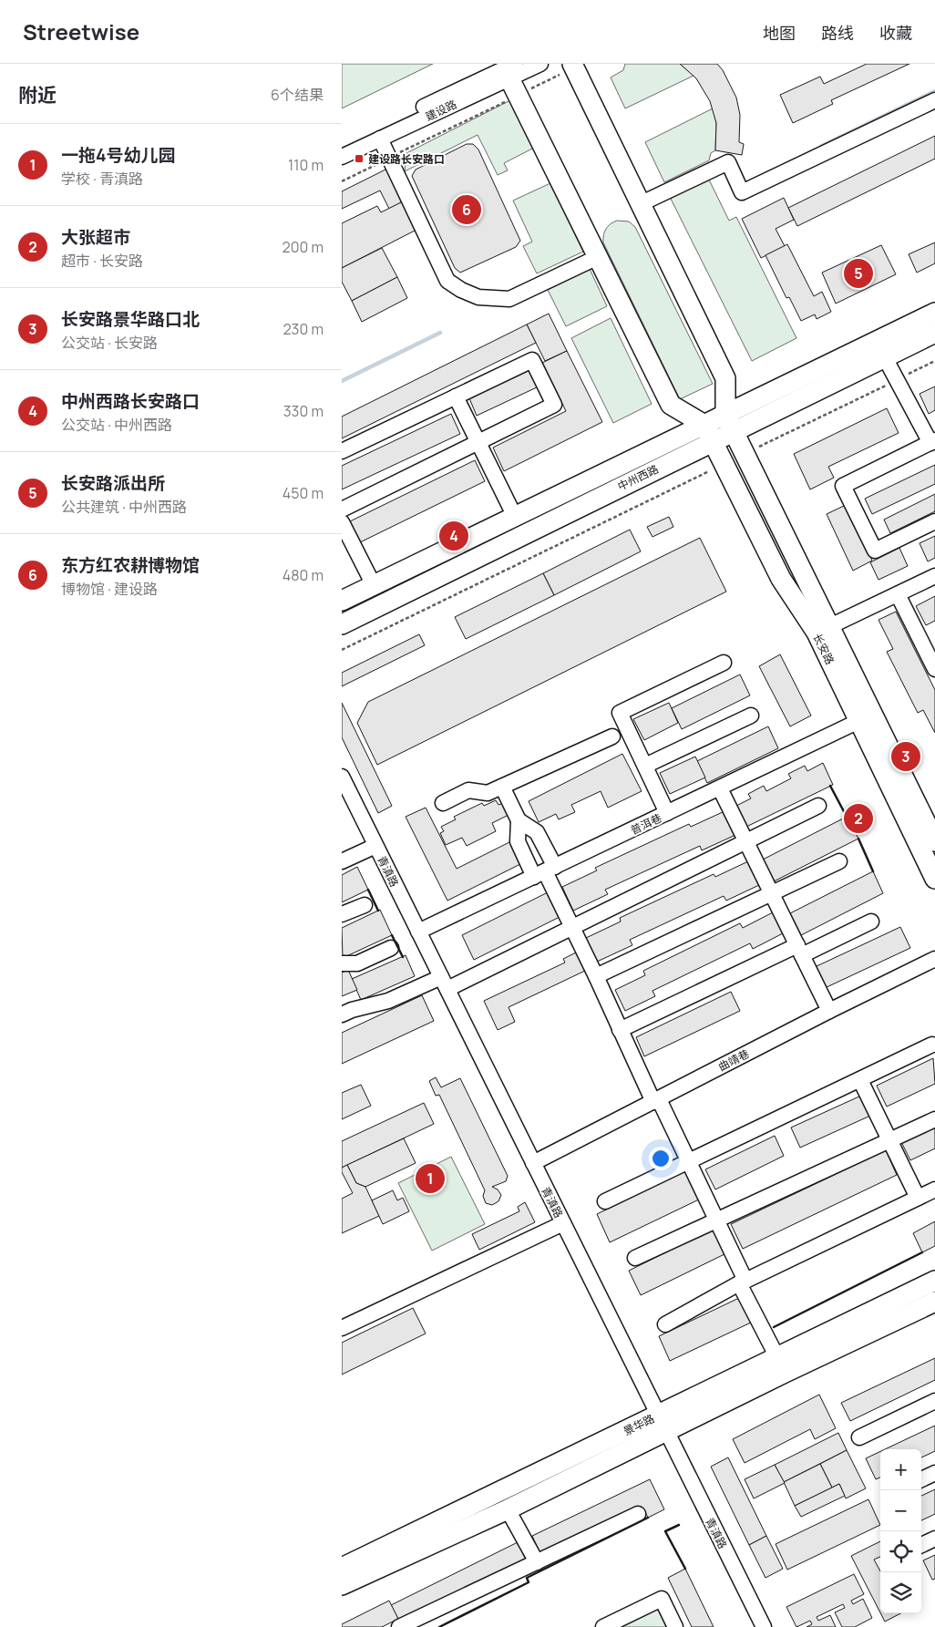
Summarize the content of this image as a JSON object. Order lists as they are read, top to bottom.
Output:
{
  "streets": {
    "main road": ["中州西路", "长安路", "景华路"],
    "street": [
      "建设路",
      "普洱巷",
      "青滇路",
      "曲靖巷"
    ]
  },
  "crossings": [
    ["中州西路", "长安路"],
    ["长安路", "普洱巷"],
    ["普洱巷", "青滇路"],
    ["青滇路", "曲靖巷"],
    ["青滇路", "景华路"]
  ],
  "places": {
    "transit": ["建设路长安路口"]
  },
  "page": {
    "header": "Streetwise",
    "nav": ["地图", "路线", "收藏"],
    "heading": ["附近", "6个结果"],
    "list": [
      {
        "mark": "1",
        "name": "一拖4号幼儿园",
        "note": "学校 · 青滇路",
        "value": "110 m"
      },
      {
        "mark": "2",
        "name": "大张超市",
        "note": "超市 · 长安路",
        "value": "200 m"
      },
      {
        "mark": "3",
        "name": "长安路景华路口北",
        "note": "公交站 · 长安路",
        "value": "230 m"
      },
      {
        "mark": "4",
        "name": "中州西路长安路口",
        "note": "公交站 · 中州西路",
        "value": "330 m"
      },
      {
        "mark": "5",
        "name": "长安路派出所",
        "note": "公共建筑 · 中州西路",
        "value": "450 m"
      },
      {
        "mark": "6",
        "name": "东方红农耕博物馆",
        "note": "博物馆 · 建设路",
        "value": "480 m"
      }
    ],
    "pins": [
      "6",
      "5",
      "4",
      "3",
      "2",
      "1"
    ],
    "map_buttons": ["+", "−"]
  }
}
